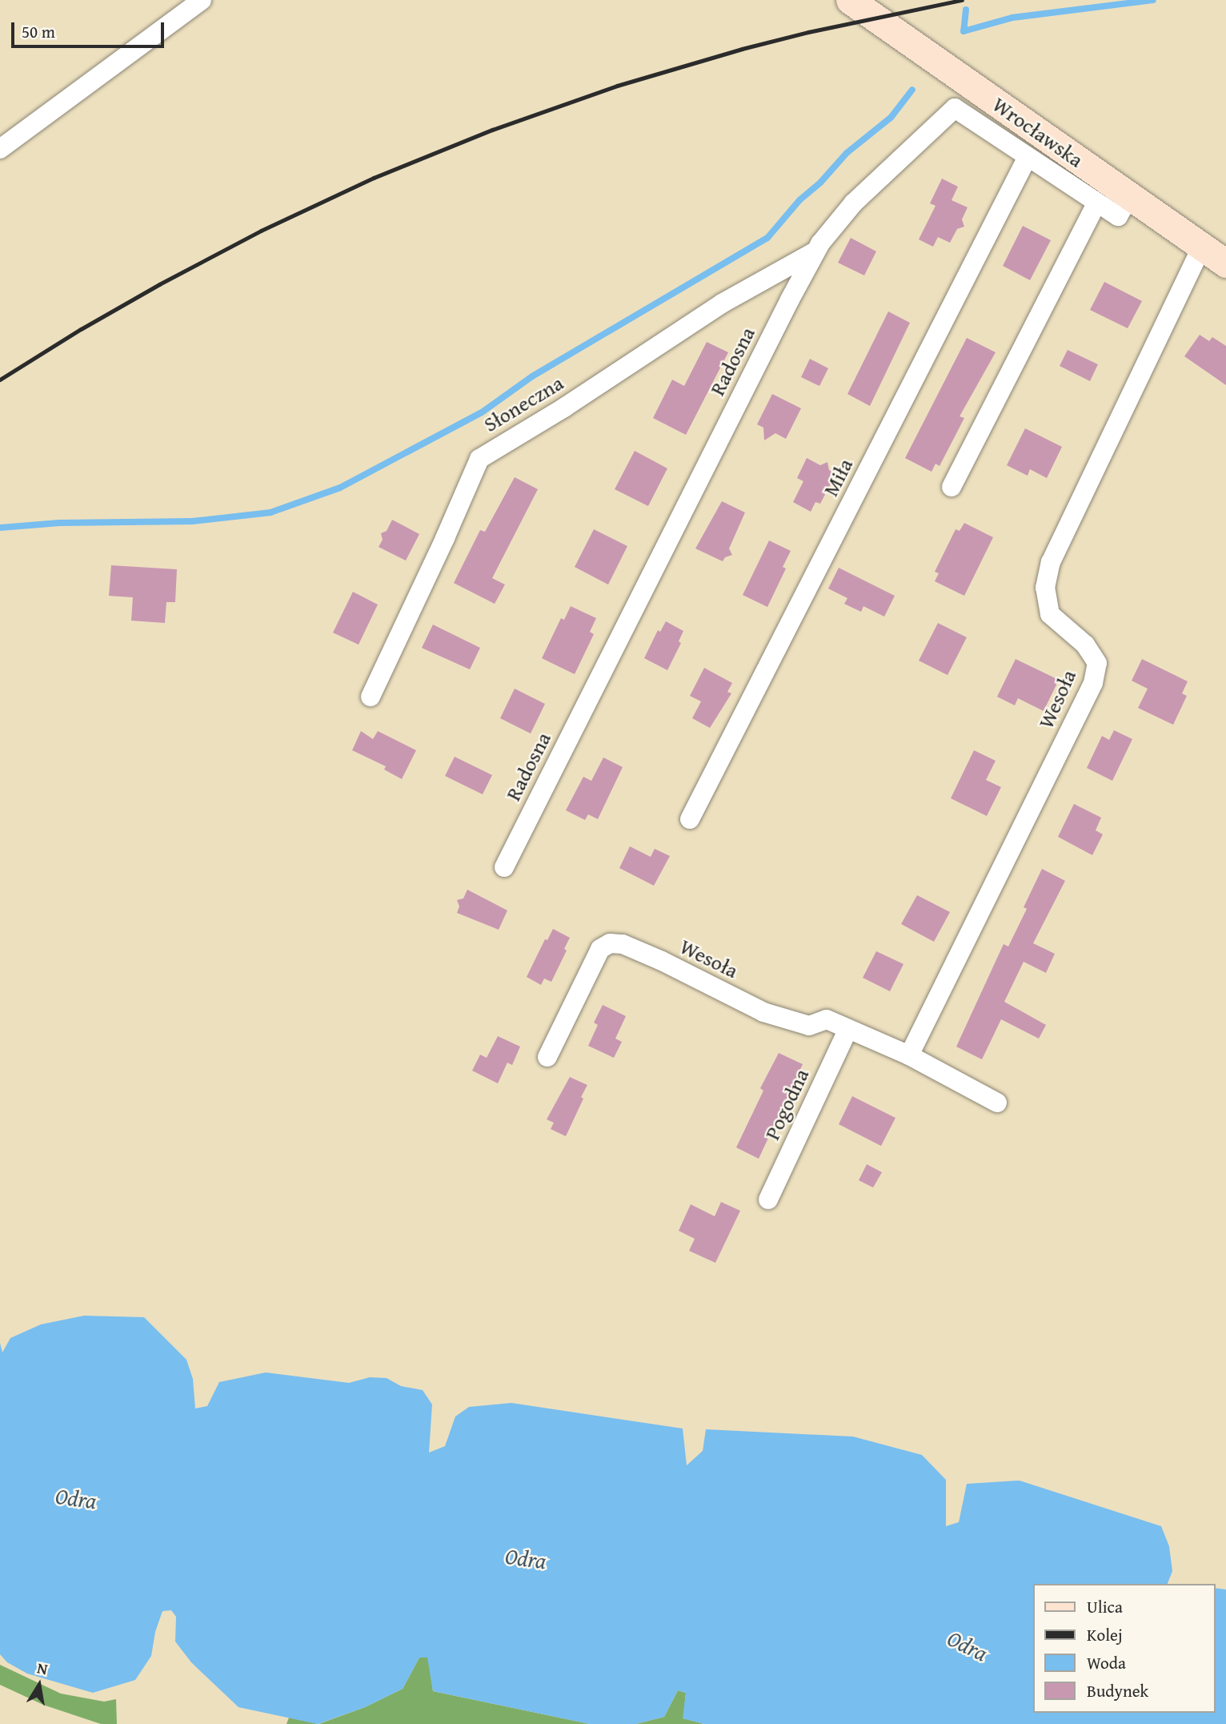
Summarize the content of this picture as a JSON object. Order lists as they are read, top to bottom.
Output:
{
  "streets": {
    "main road": ["Wrocławska"],
    "street": [
      "Radosna",
      "Słoneczna",
      "Miła",
      "Wesoła",
      "Pogodna"
    ]
  },
  "crossings": [
    ["Wrocławska", "Radosna"],
    ["Wrocławska", "Wesoła"],
    ["Radosna", "Słoneczna"],
    ["Radosna", "Miła"],
    ["Wesoła", "Pogodna"]
  ],
  "water": ["Odra"],
  "legend": [
    "Ulica",
    "Kolej",
    "Woda",
    "Budynek"
  ],
  "scale_bar": "50 m",
  "north": "top"
}
